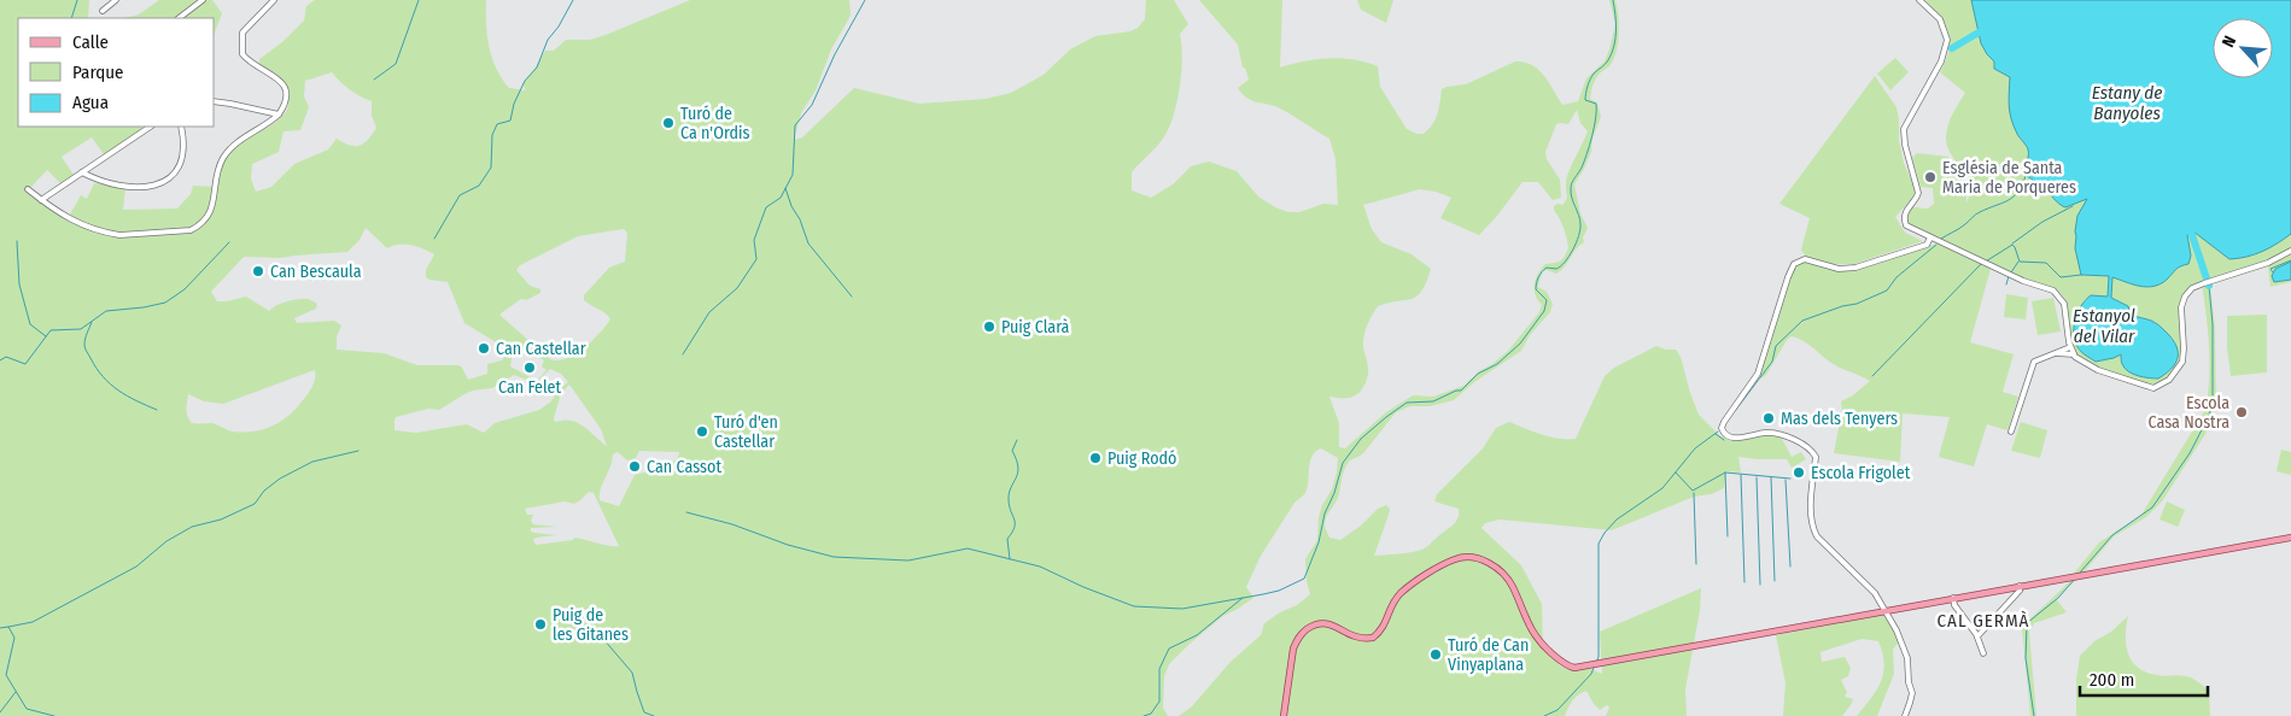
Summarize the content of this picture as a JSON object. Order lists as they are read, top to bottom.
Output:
{
  "districts": ["CAL GERMÀ"],
  "water": ["Estany de Banyoles", "Estanyol del Vilar"],
  "places": [
    "Turó de Ca n'Ordis",
    "Església de Santa Maria de Porqueres",
    "Can Bescaula",
    "Puig Clarà",
    "Can Castellar",
    "Can Felet",
    "Escola Casa Nostra",
    "Mas dels Tenyers",
    "Turó d'en Castellar",
    "Puig Rodó",
    "Can Cassot",
    "Escola Frigolet",
    "Puig de les Gitanes",
    "Turó de Can Vinyaplana"
  ],
  "legend": ["Calle", "Parque", "Agua"],
  "scale_bar": "200 m",
  "north": "top left"
}
